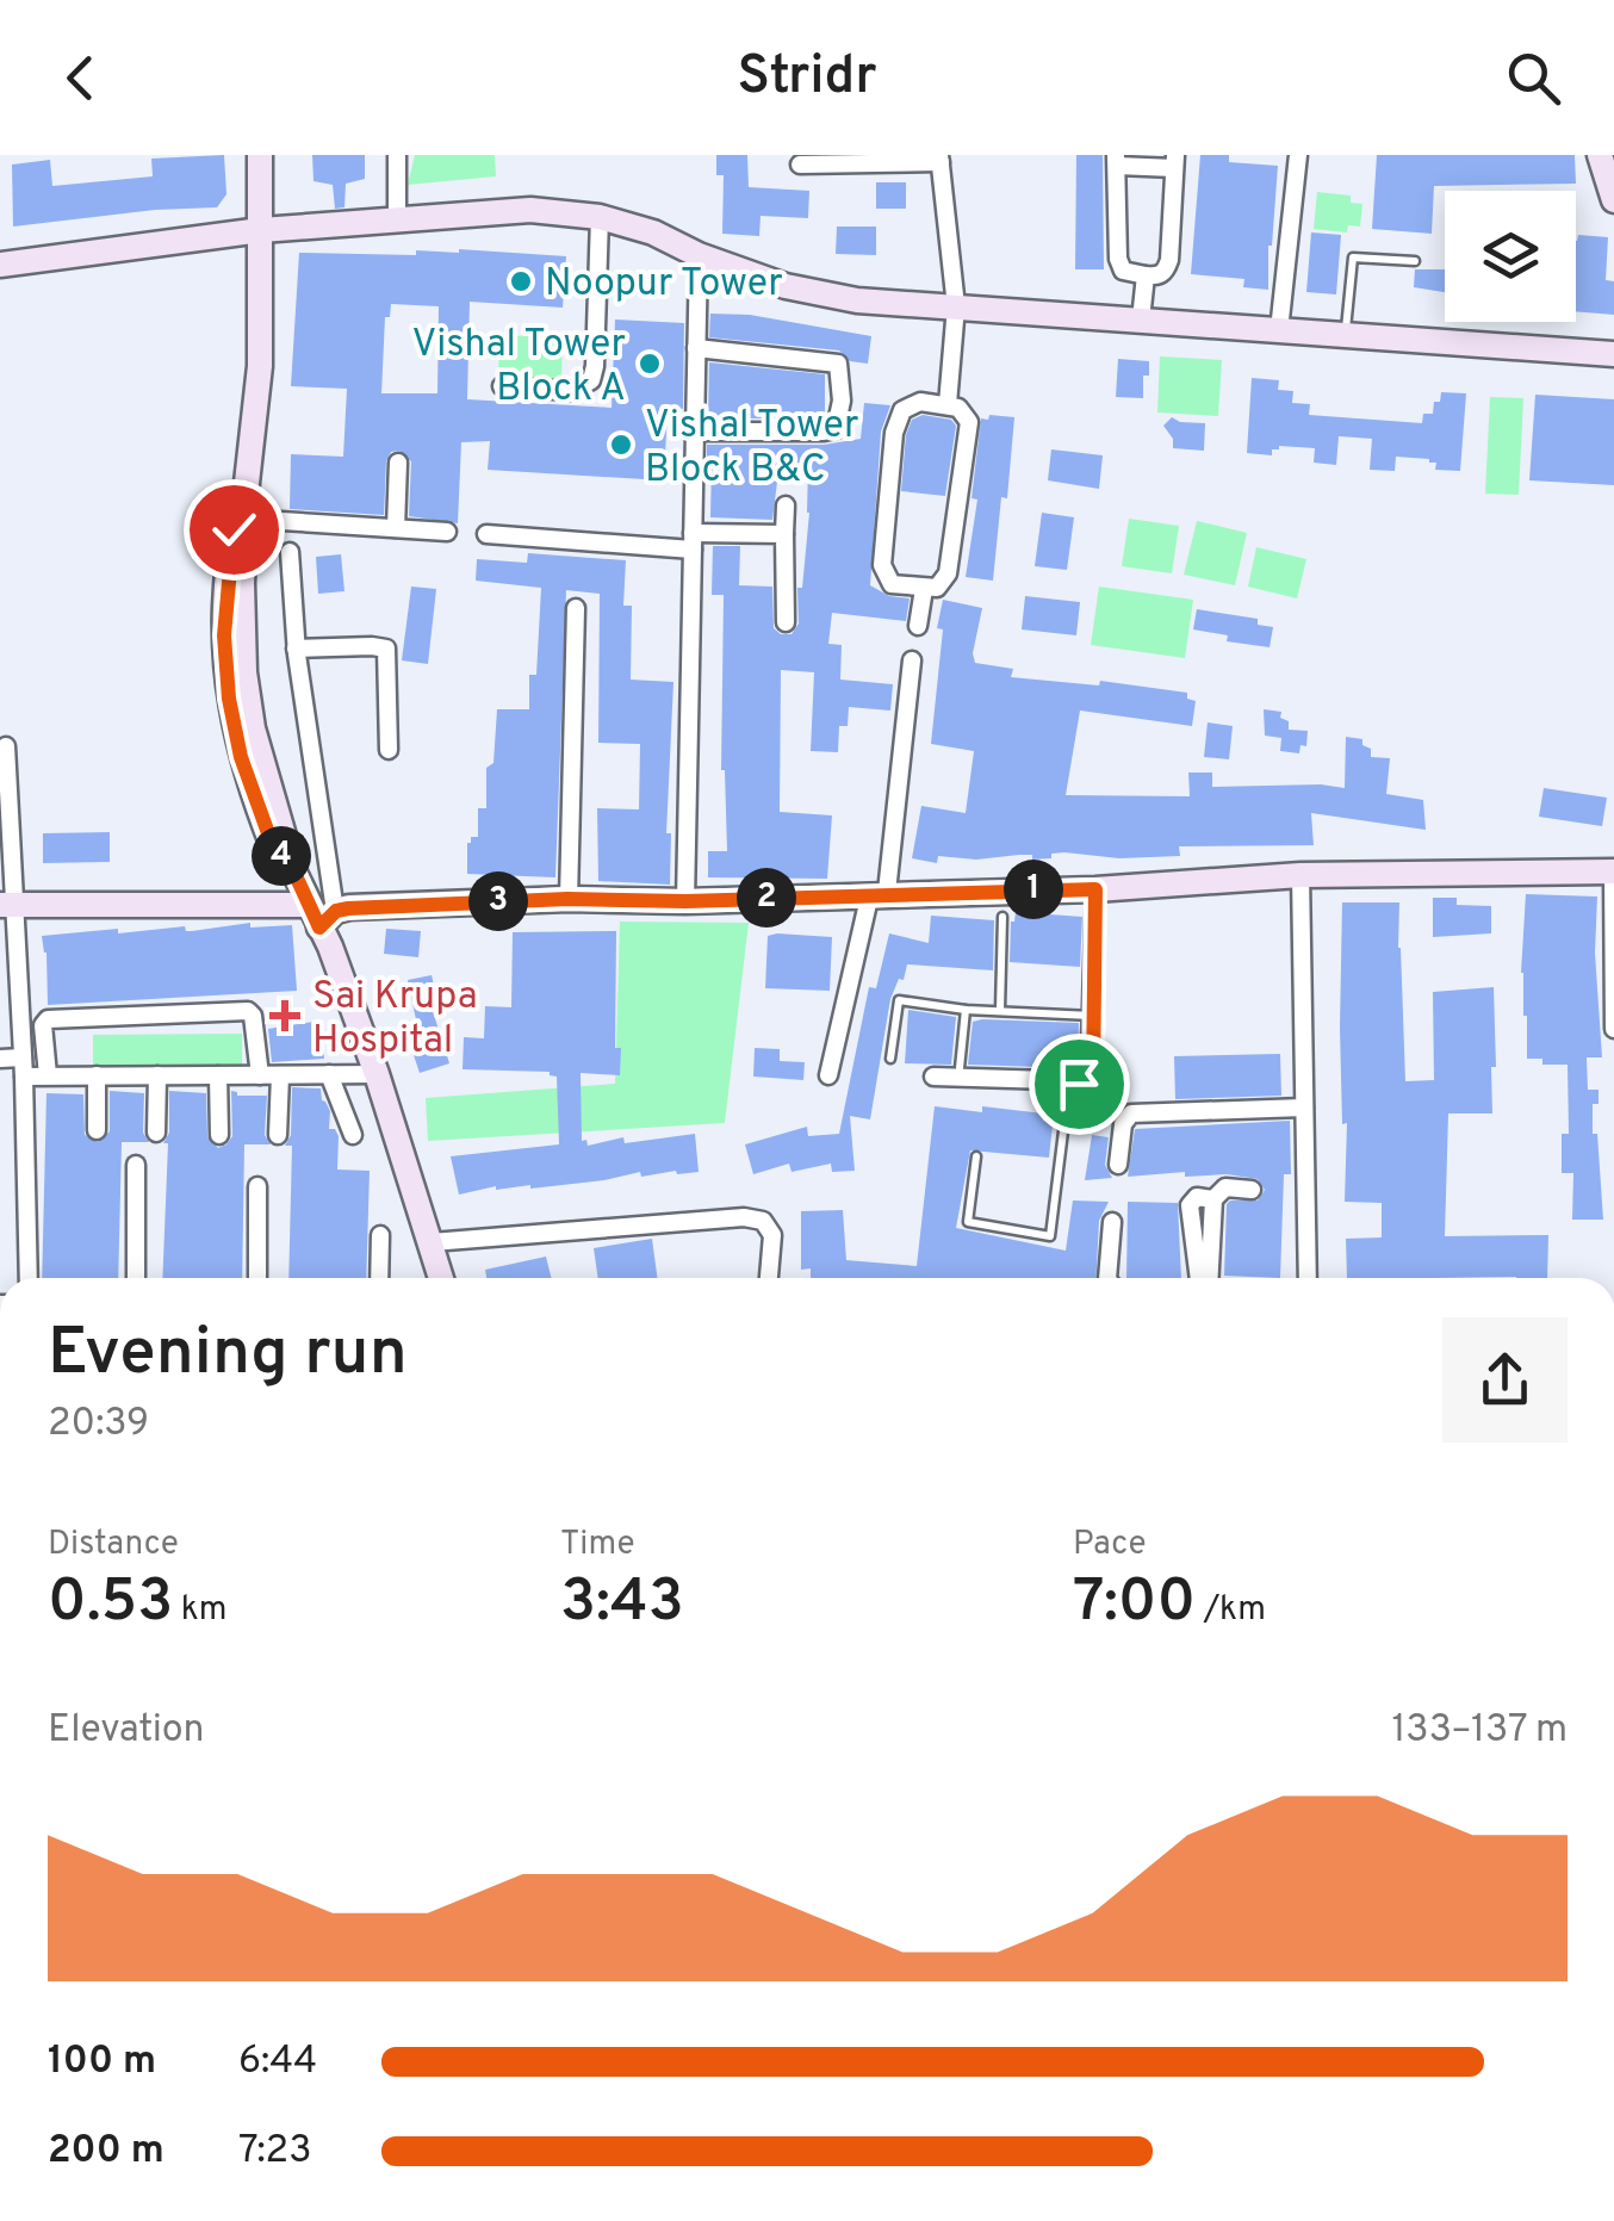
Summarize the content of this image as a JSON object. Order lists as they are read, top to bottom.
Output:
{
  "places": {
    "other": ["Noopur Tower", "Vishal Tower Block A", "Vishal Tower Block B&C"],
    "health": ["Sai Krupa Hospital"]
  },
  "page": {
    "header": "Stridr",
    "pins": [
      "4",
      "1",
      "2",
      "3"
    ],
    "heading": ["Evening run", "20:39"],
    "stats": [
      ["Distance", "0.53 km"],
      ["Time", "3:43"],
      ["Pace", "7:00 /km"]
    ],
    "chart": ["Elevation", "133–137 m"],
    "list": [
      {
        "name": "100 m",
        "note": "6:44"
      },
      {
        "name": "200 m",
        "note": "7:23"
      }
    ]
  }
}
